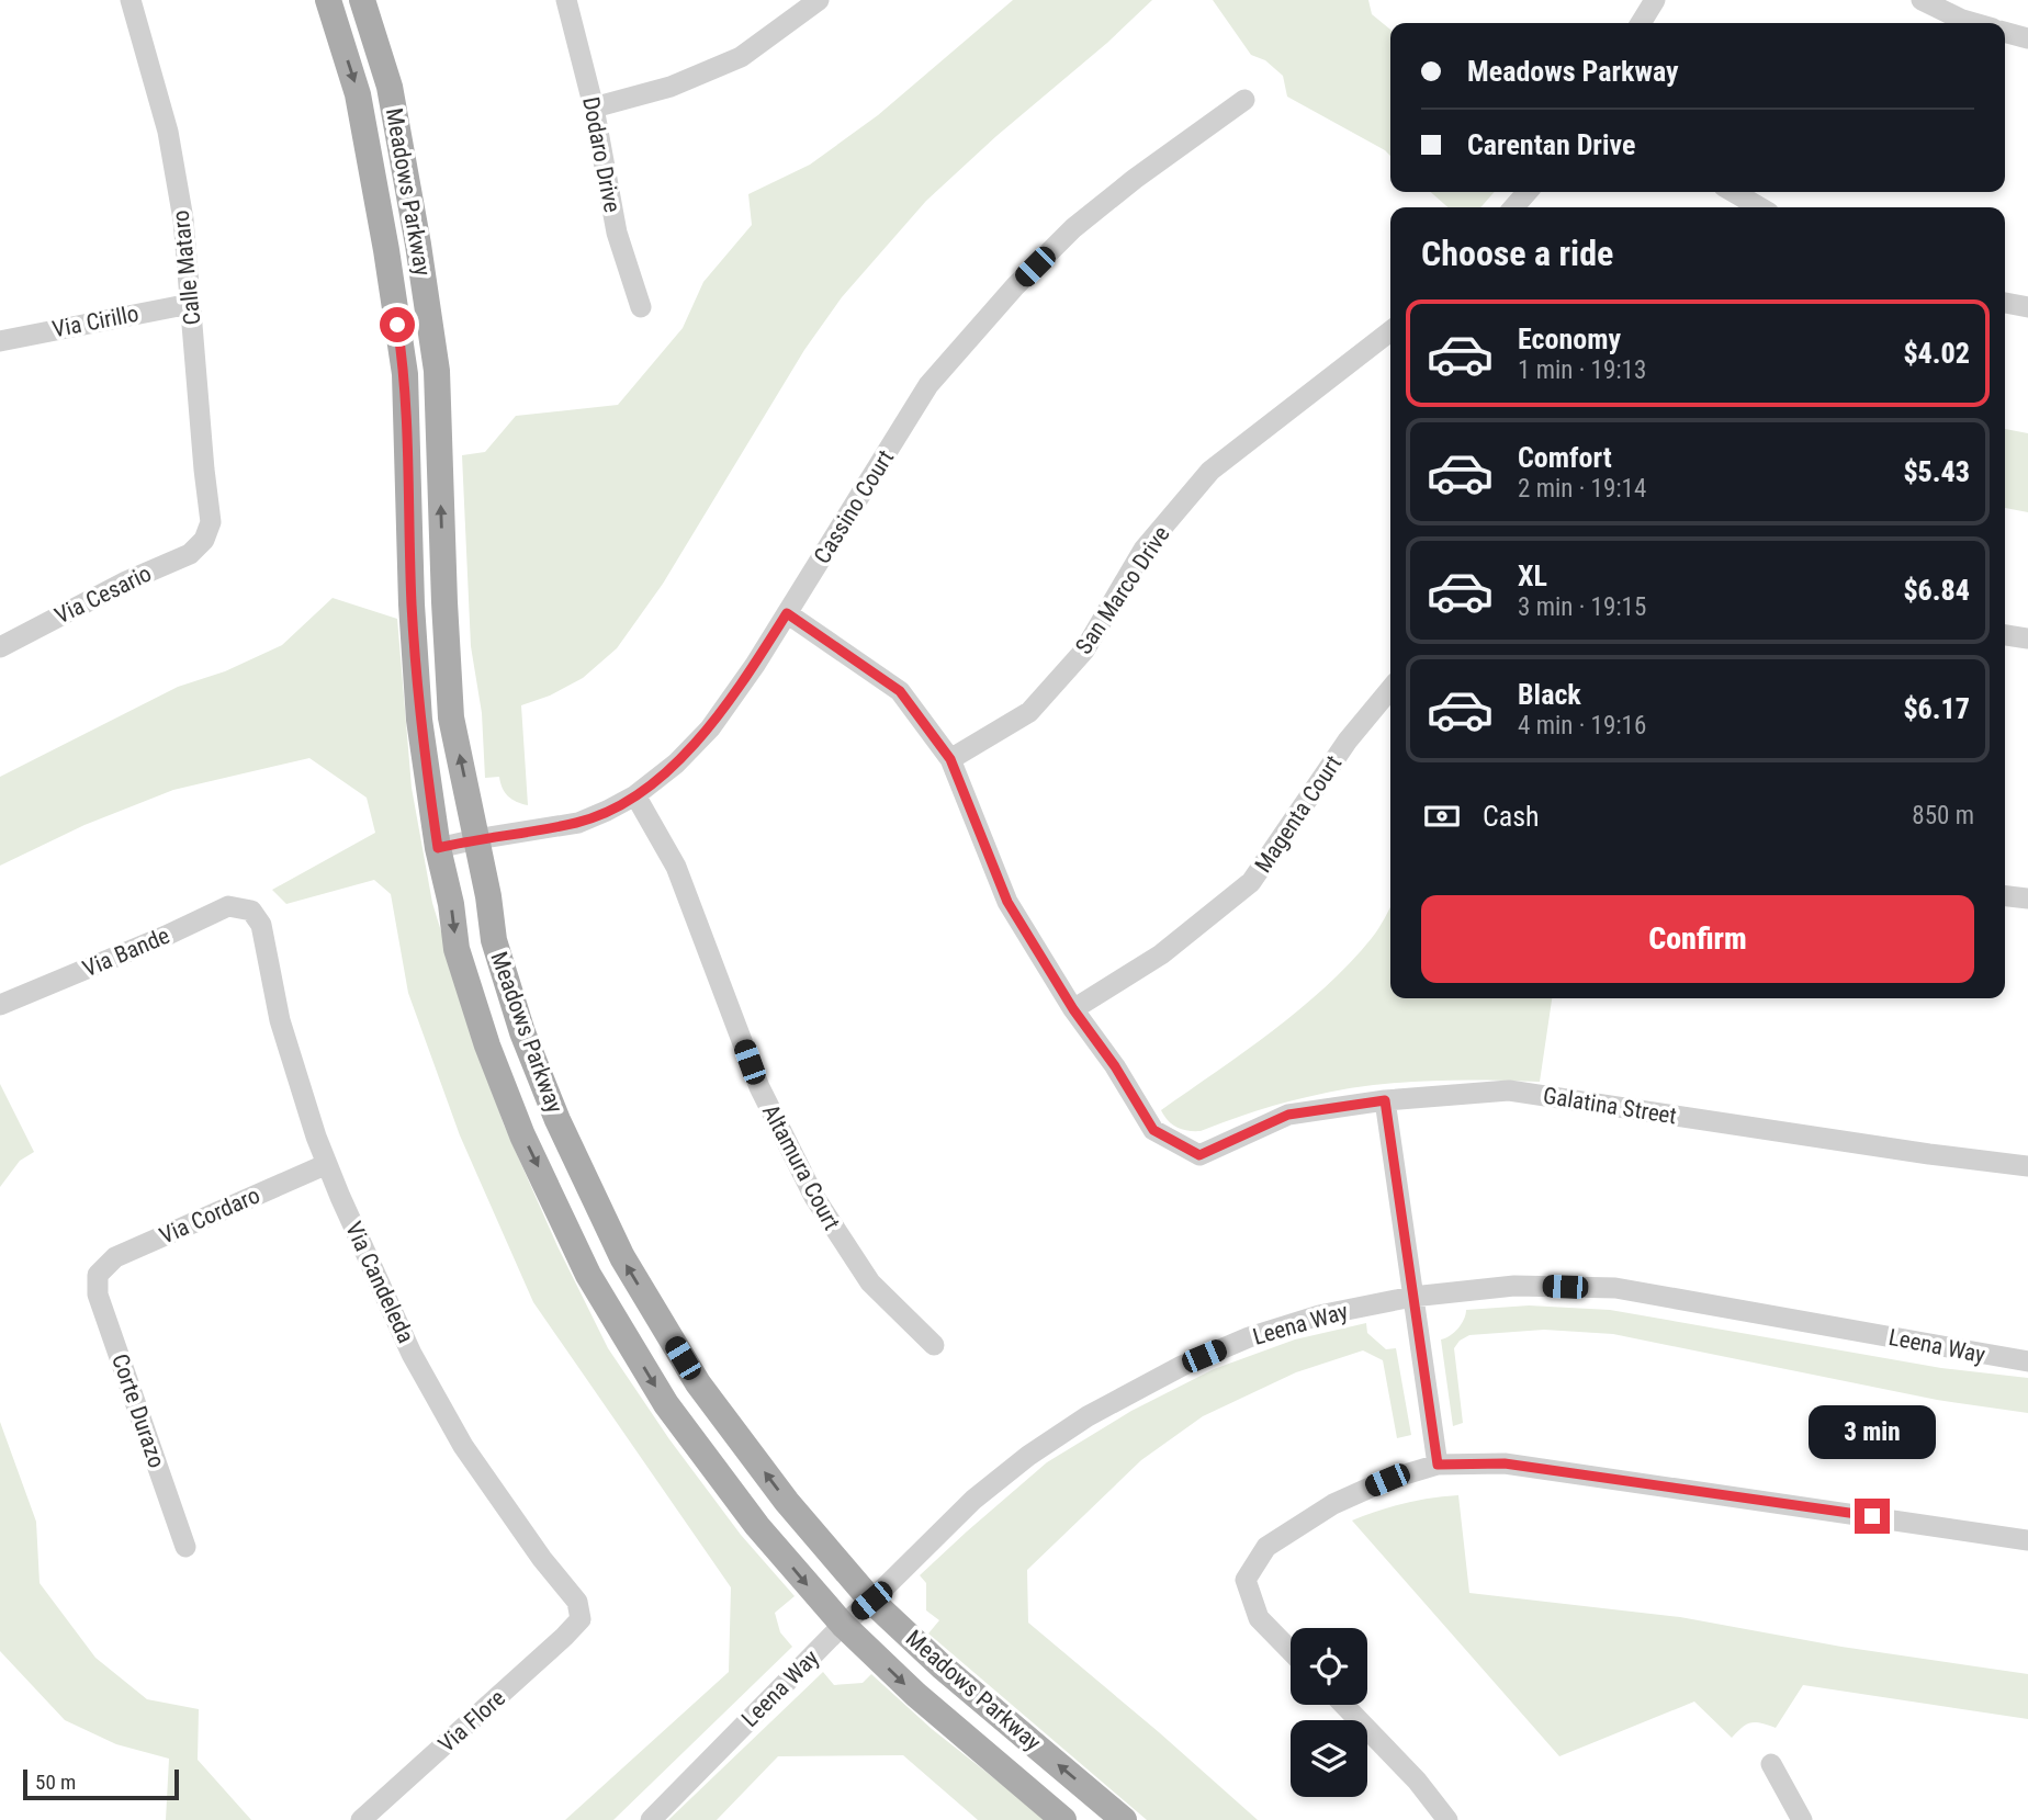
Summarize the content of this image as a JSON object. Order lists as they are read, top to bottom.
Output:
{
  "streets": {
    "main road": ["Meadows Parkway"],
    "street": [
      "Dodaro Drive",
      "Calle Mataro",
      "Via Cirillo",
      "Cassino Court",
      "San Marco Drive",
      "Via Cesario",
      "Magenta Court",
      "Via Bande",
      "Galatina Street",
      "Altamura Court",
      "Via Cordaro",
      "Via Candeleda",
      "Leena Way",
      "Corte Durazo",
      "Via Flore"
    ]
  },
  "crossings": [
    ["Meadows Parkway", "Cassino Court"],
    ["Meadows Parkway", "Leena Way"],
    ["Calle Mataro", "Via Cirillo"],
    ["Calle Mataro", "Via Cesario"],
    ["Cassino Court", "Altamura Court"],
    ["Magenta Court", "Galatina Street"],
    ["Via Bande", "Via Candeleda"],
    ["Via Cordaro", "Via Candeleda"],
    ["Via Cordaro", "Corte Durazo"],
    ["Via Candeleda", "Via Flore"]
  ],
  "scale_bar": "50 m",
  "page": {
    "banner": ["Meadows Parkway", "Carentan Drive"],
    "heading": "Choose a ride",
    "list": [
      {
        "name": "Economy",
        "note": "1 min · 19:13",
        "value": "$4.02"
      },
      {
        "name": "Comfort",
        "note": "2 min · 19:14",
        "value": "$5.43"
      },
      {
        "name": "XL",
        "note": "3 min · 19:15",
        "value": "$6.84"
      },
      {
        "name": "Black",
        "note": "4 min · 19:16",
        "value": "$6.17"
      }
    ],
    "pay": ["Cash", "850 m"],
    "buttons": "Confirm",
    "bubble": "3 min",
    "scale": "50 m"
  }
}
